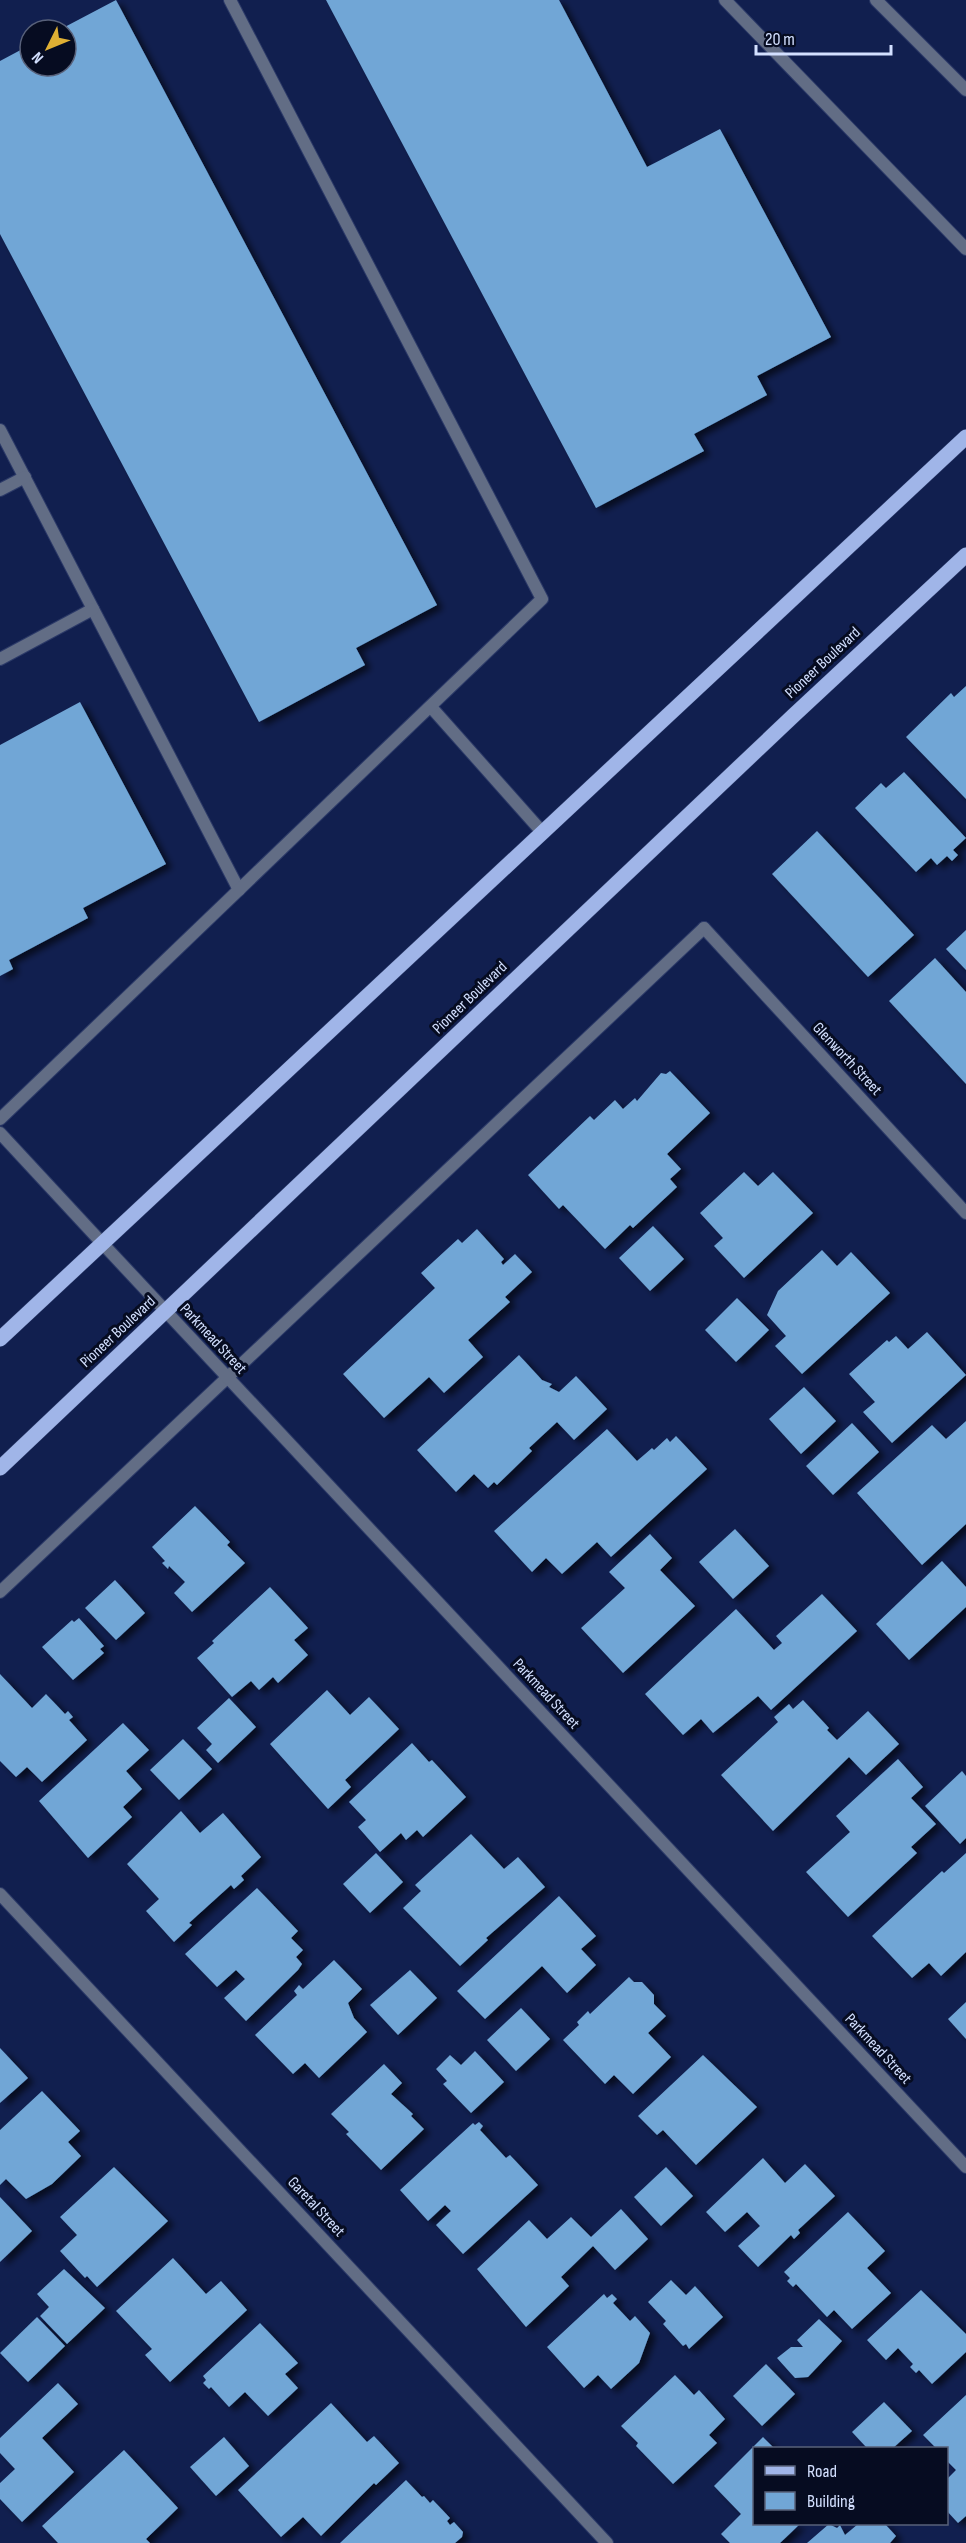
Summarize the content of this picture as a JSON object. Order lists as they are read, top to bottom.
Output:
{
  "streets": {
    "main road": ["Pioneer Boulevard"],
    "street": ["Glenworth Street", "Parkmead Street", "Garetal Street"]
  },
  "crossings": [
    ["Pioneer Boulevard", "Parkmead Street"],
    ["Glenworth Street", "Parkmead Street"]
  ],
  "legend": ["Road", "Building"],
  "scale_bar": "20 m",
  "north": "bottom left"
}
